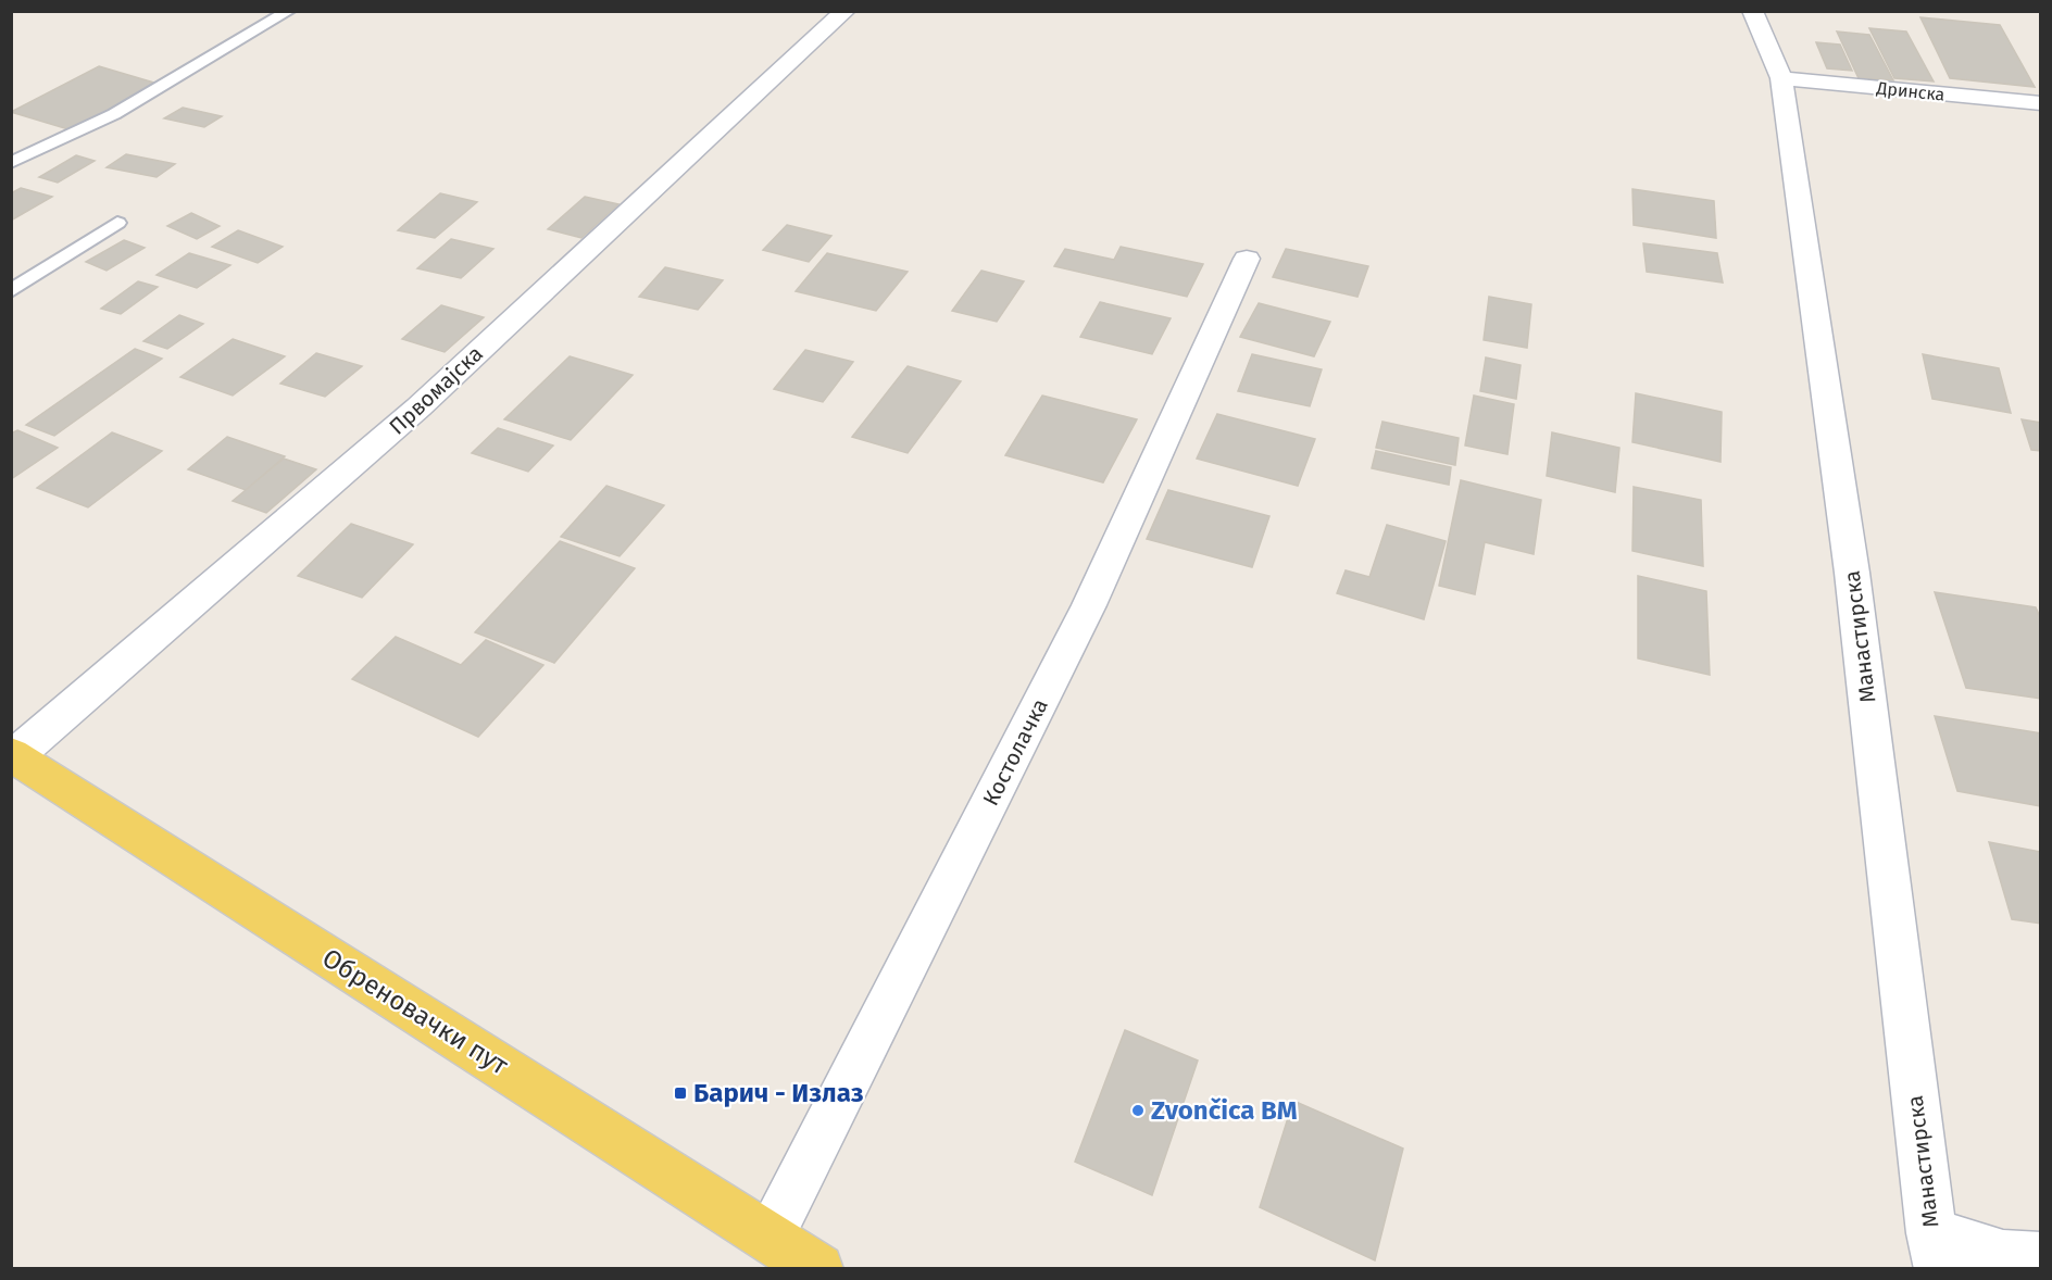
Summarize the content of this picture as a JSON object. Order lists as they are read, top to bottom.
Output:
{
  "streets": {
    "main road": ["Обреновачки пут"],
    "street": [
      "Дринска",
      "Првомајска",
      "Манастирска",
      "Костолачка"
    ]
  },
  "crossings": [
    ["Дринска", "Манастирска"],
    ["Првомајска", "Обреновачки пут"],
    ["Костолачка", "Обреновачки пут"]
  ],
  "places": {
    "transit": ["Барич - Излаз"],
    "other": ["Zvončica BM"]
  }
}
